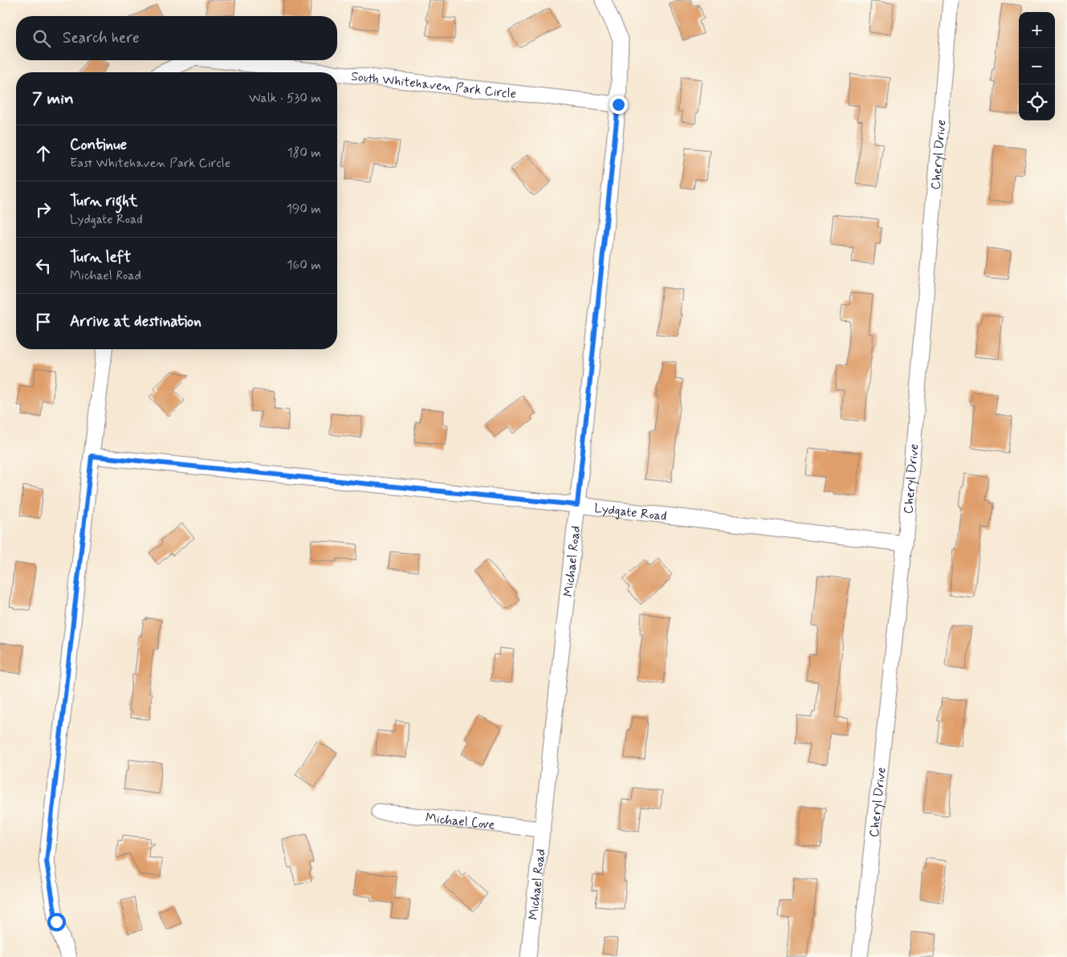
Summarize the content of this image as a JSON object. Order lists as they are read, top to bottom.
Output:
{
  "streets": {
    "street": [
      "South Whitehaven Park Circle",
      "Cheryl Drive",
      "Lydgate Road",
      "Michael Road",
      "Michael Cove"
    ]
  },
  "crossings": [
    ["South Whitehaven Park Circle", "Michael Road"],
    ["Cheryl Drive", "Lydgate Road"],
    ["Lydgate Road", "Michael Road"],
    ["Michael Road", "Michael Cove"]
  ],
  "page": {
    "map_buttons": ["+", "−"],
    "search": "Search here",
    "heading": ["7 min", "Walk · 530 m"],
    "list": [
      ["Continue", "East Whitehaven Park Circle", "180 m"],
      ["Turn right", "Lydgate Road", "190 m"],
      ["Turn left", "Michael Road", "160 m"],
      "Arrive at destination"
    ]
  }
}
